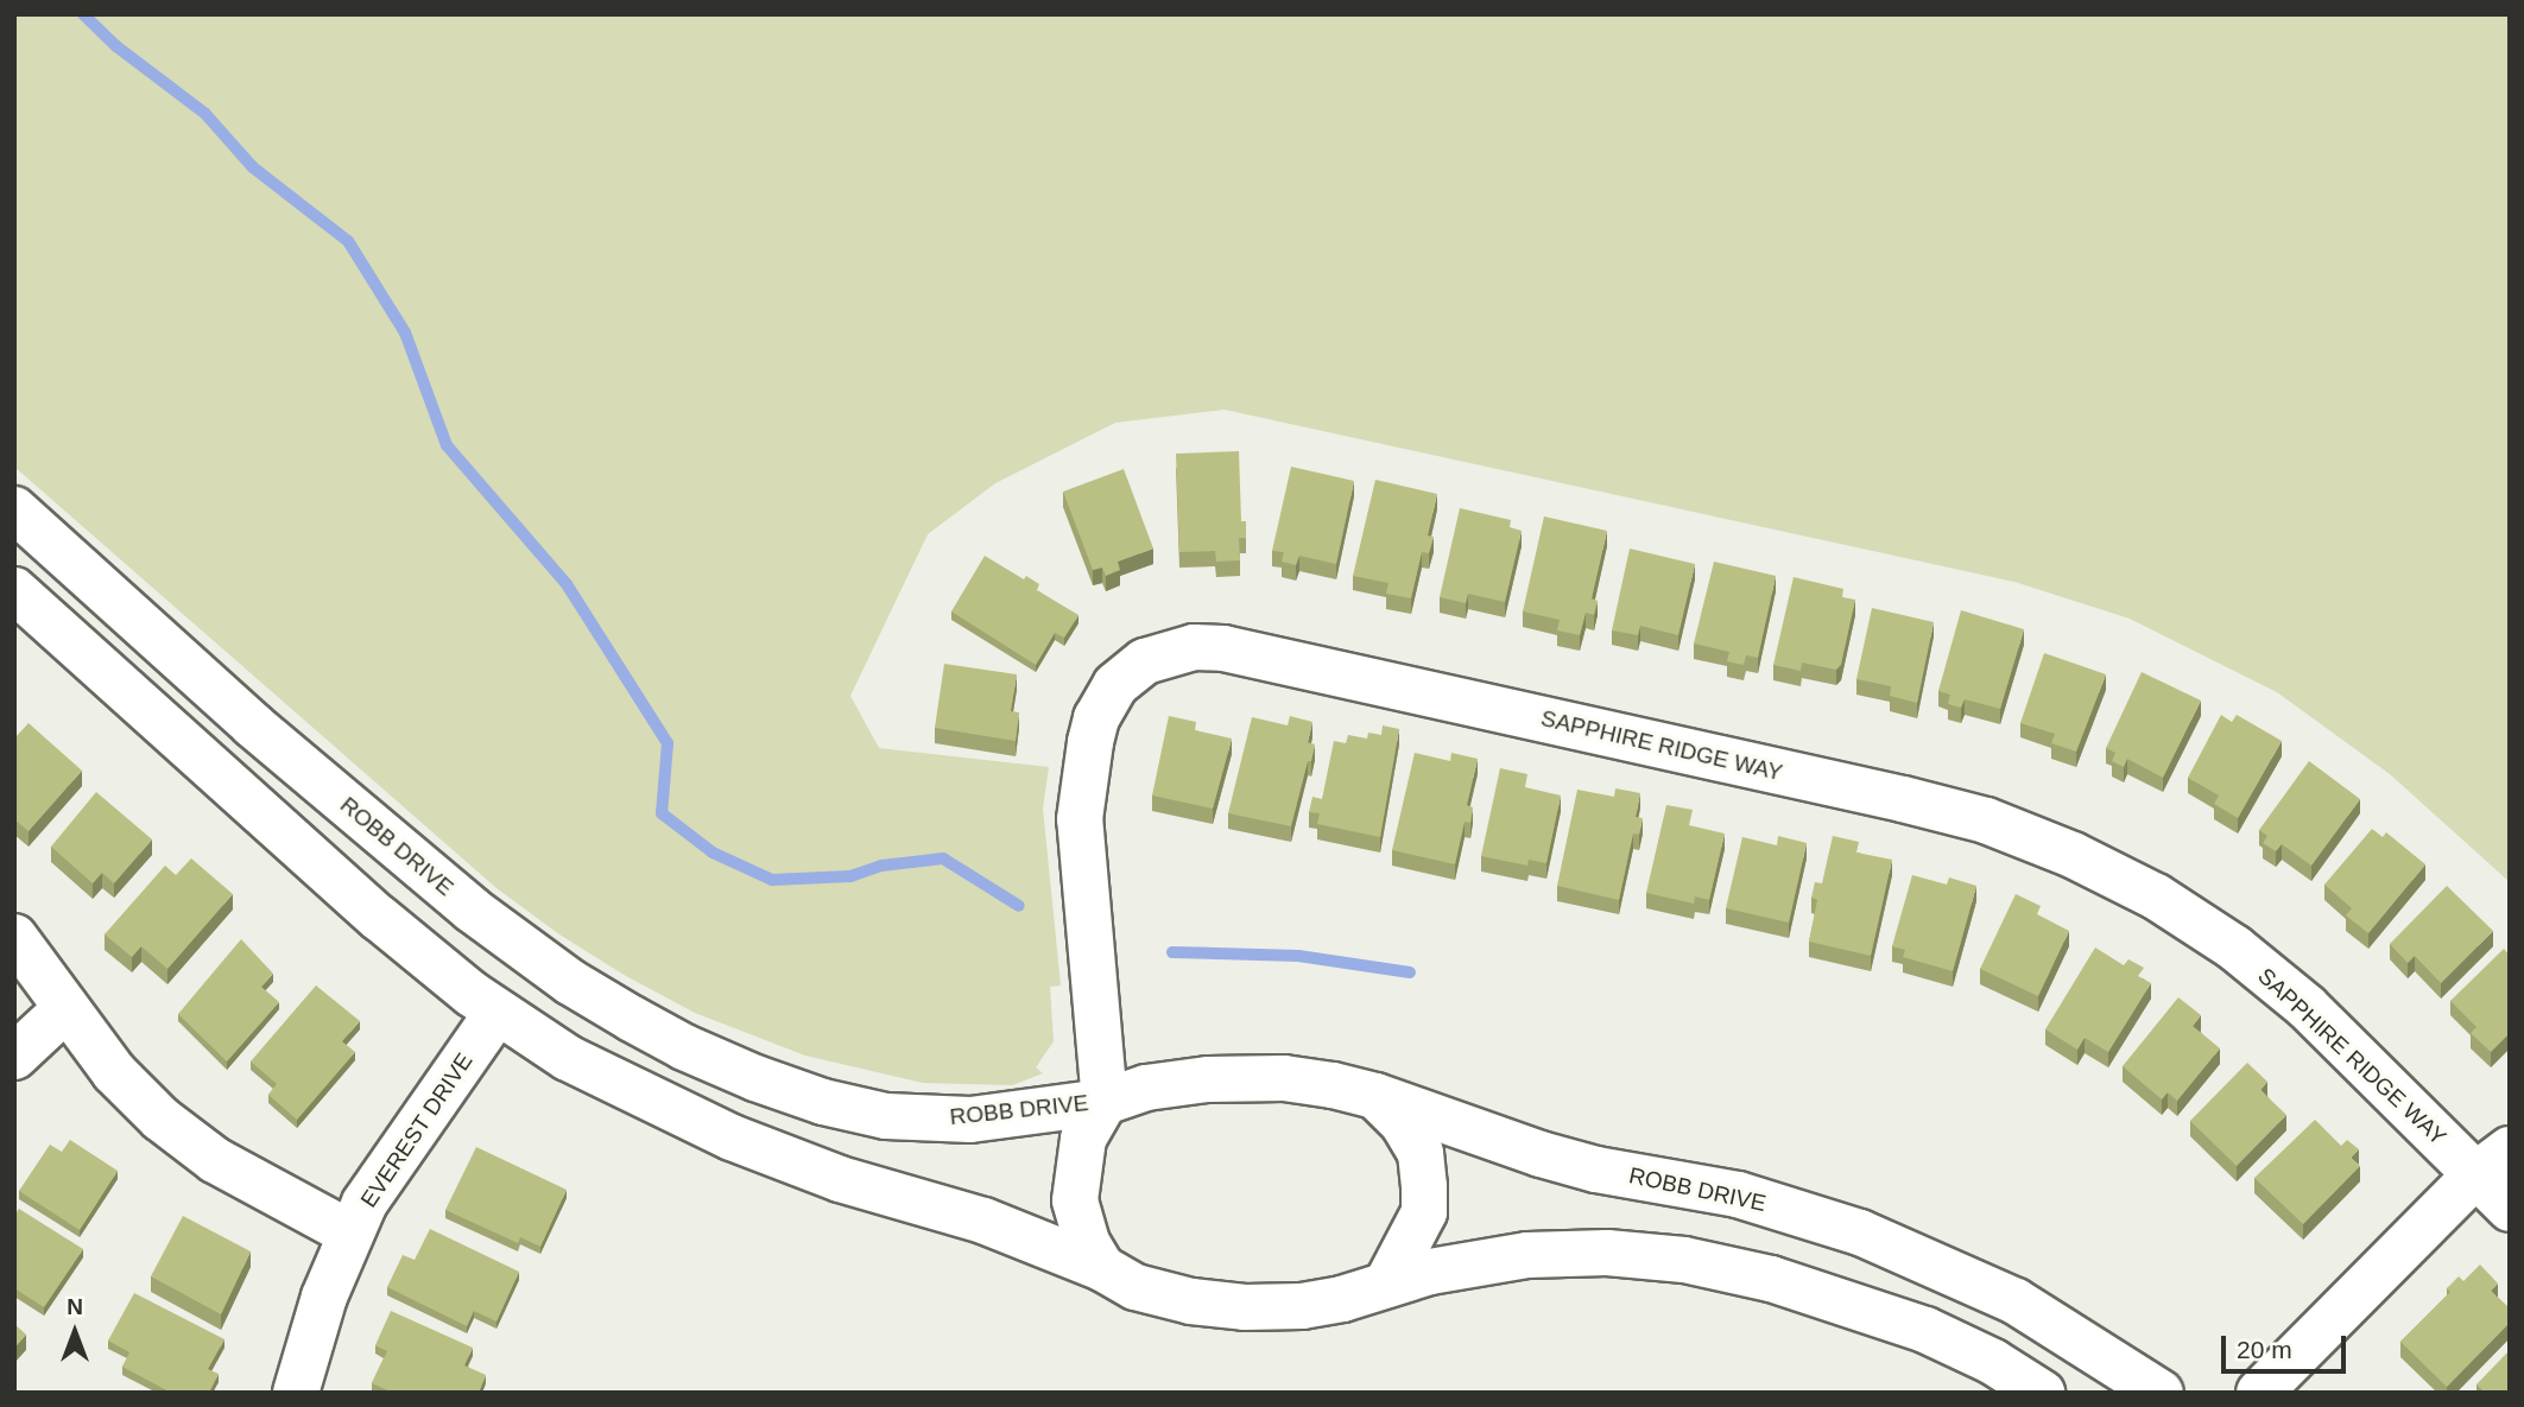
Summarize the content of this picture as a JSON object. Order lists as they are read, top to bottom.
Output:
{
  "streets": {
    "street": ["SAPPHIRE RIDGE WAY", "ROBB DRIVE", "EVEREST DRIVE"]
  },
  "crossings": [
    ["SAPPHIRE RIDGE WAY", "ROBB DRIVE"]
  ],
  "scale_bar": "20 m",
  "north": "top"
}
